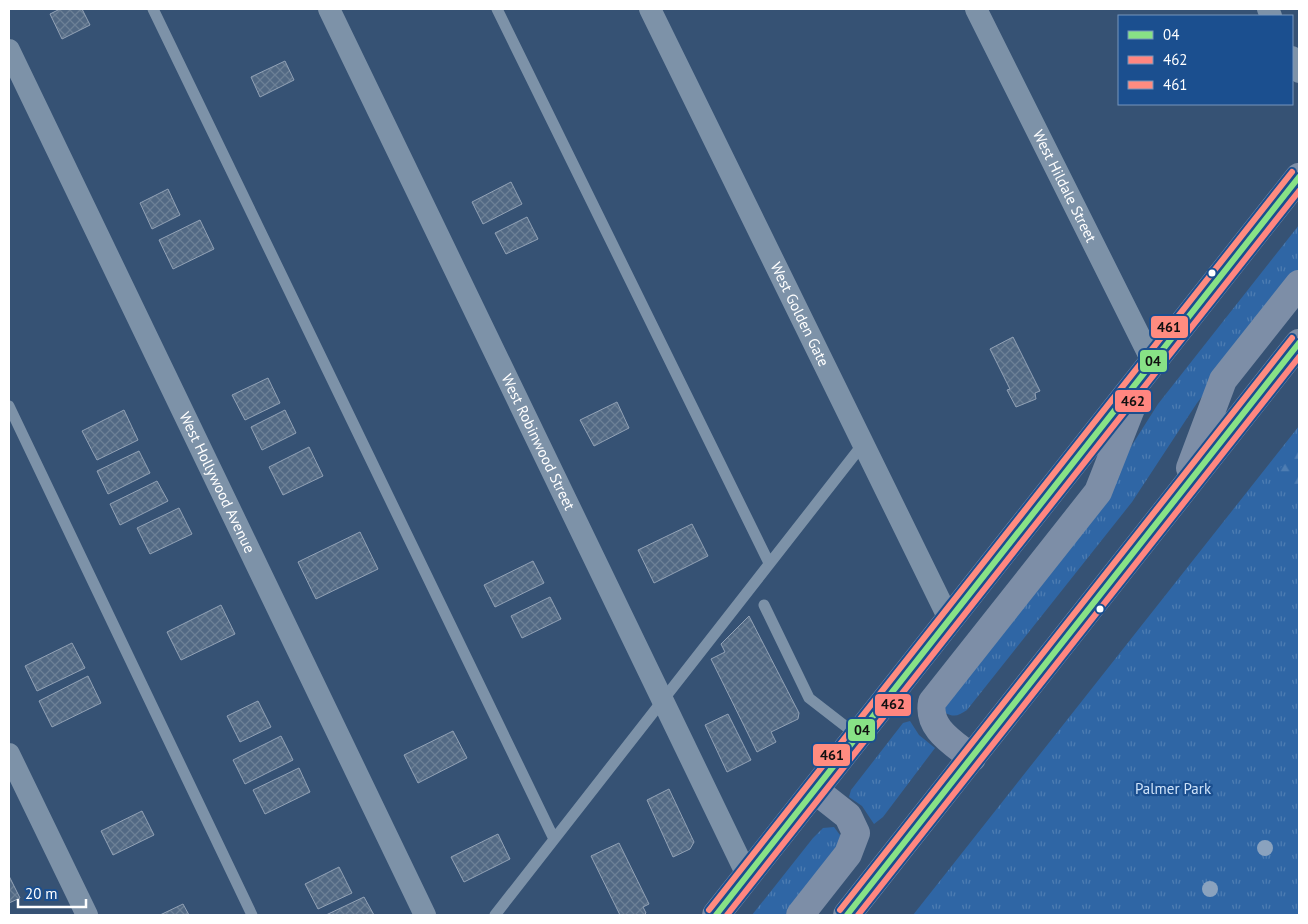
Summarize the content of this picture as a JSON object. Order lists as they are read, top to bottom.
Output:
{
  "streets": {
    "street": [
      "West Hildale Street",
      "West Golden Gate",
      "West Robinwood Street",
      "West Hollywood Avenue"
    ]
  },
  "parks": ["Palmer Park"],
  "lines": ["transit line 461", "transit line 04", "transit line 462"],
  "legend": ["04", "462", "461"],
  "scale_bar": "20 m"
}
